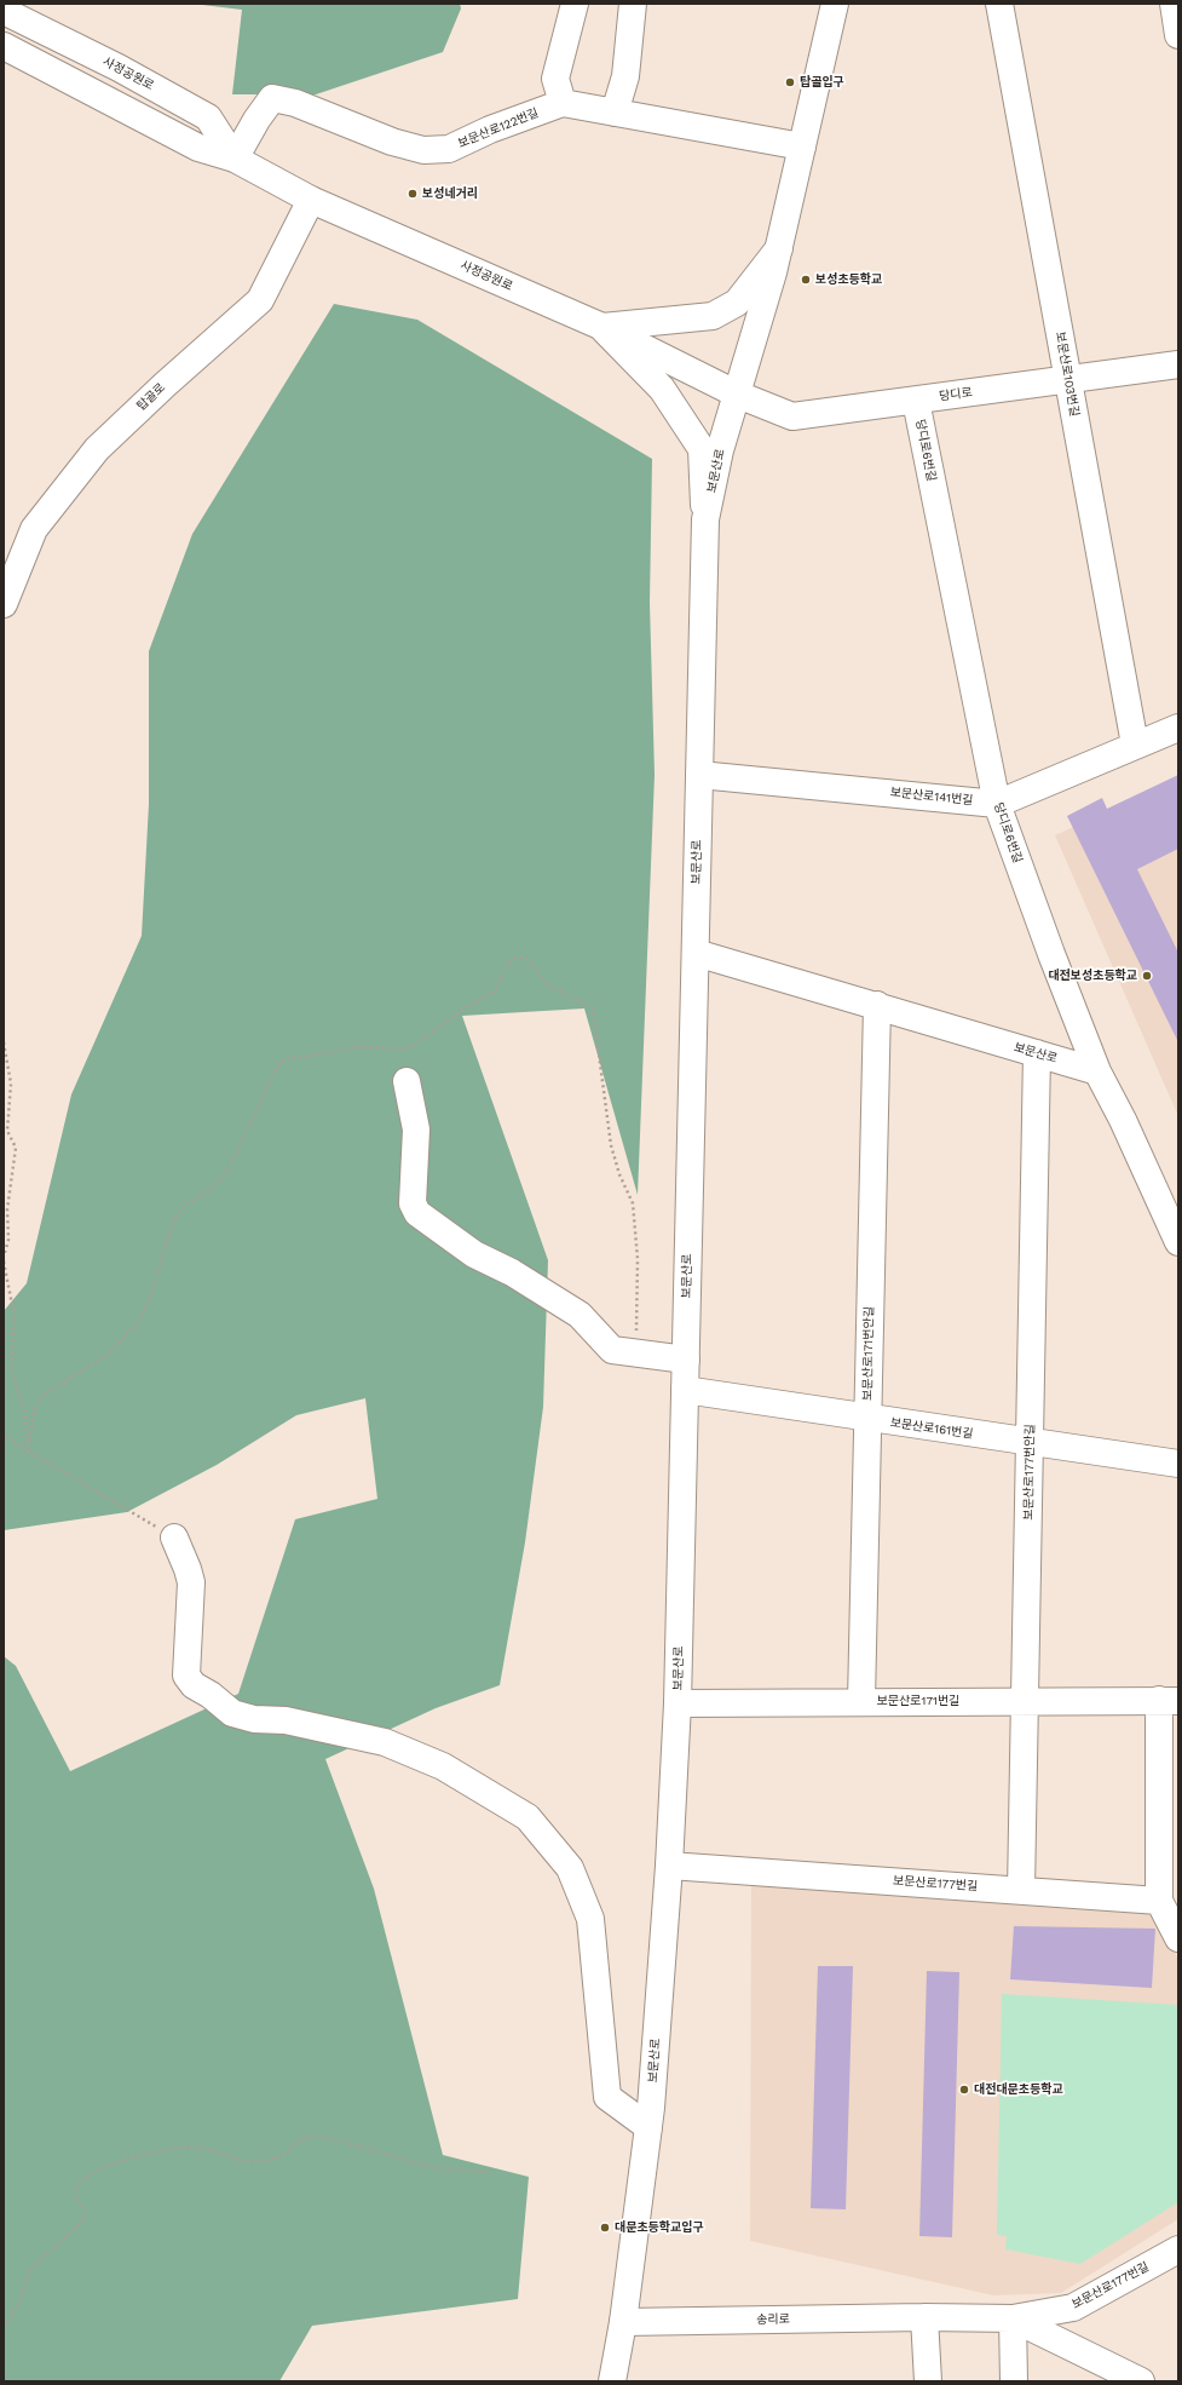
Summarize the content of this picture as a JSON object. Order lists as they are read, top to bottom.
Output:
{
  "streets": {
    "street": [
      "사정공원로",
      "보문산로122번길",
      "보문산로103번길",
      "당디로",
      "탑골로",
      "당디로6번길",
      "보문산로",
      "보문산로141번길",
      "보문산로171번안길",
      "보문산로161번길",
      "보문산로177번안길",
      "보문산로171번길",
      "보문산로177번길",
      "송리로"
    ]
  },
  "crossings": [
    ["사정공원로", "보문산로122번길"],
    ["사정공원로", "당디로"],
    ["사정공원로", "탑골로"],
    ["사정공원로", "보문산로"],
    ["보문산로103번길", "당디로"],
    ["보문산로103번길", "보문산로141번길"],
    ["당디로", "당디로6번길"],
    ["당디로", "보문산로"],
    ["당디로6번길", "보문산로"],
    ["당디로6번길", "보문산로141번길"],
    ["보문산로", "보문산로141번길"],
    ["보문산로", "보문산로171번안길"],
    ["보문산로", "보문산로161번길"],
    ["보문산로", "보문산로177번안길"],
    ["보문산로", "보문산로171번길"],
    ["보문산로", "보문산로177번길"],
    ["보문산로", "송리로"],
    ["보문산로171번안길", "보문산로161번길"],
    ["보문산로171번안길", "보문산로171번길"],
    ["보문산로161번길", "보문산로177번안길"],
    ["보문산로177번안길", "보문산로171번길"],
    ["보문산로177번안길", "보문산로177번길"],
    ["보문산로171번길", "보문산로177번길"],
    ["보문산로177번길", "송리로"]
  ],
  "places": [
    "탑골입구",
    "보성네거리",
    "보성초등학교",
    "대전보성초등학교",
    "대전대문초등학교",
    "대문초등학교입구"
  ]
}
